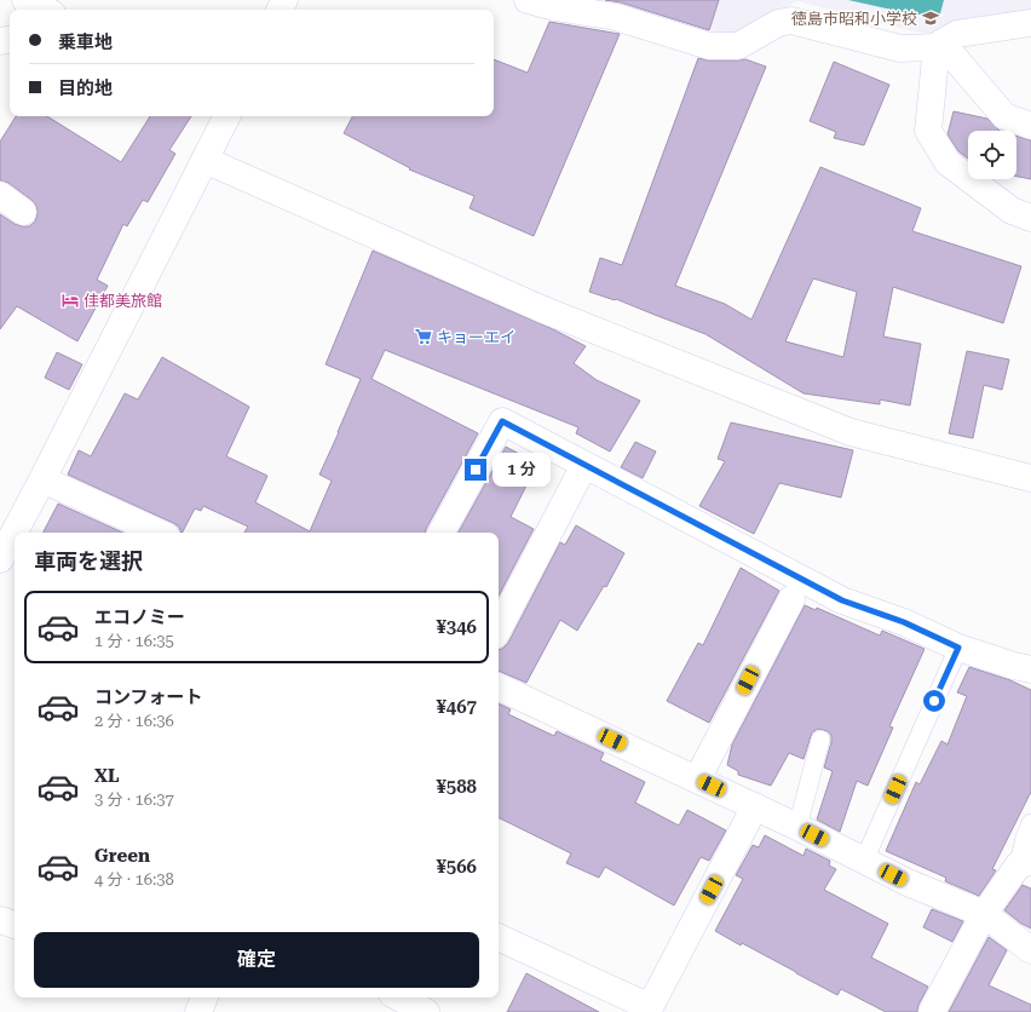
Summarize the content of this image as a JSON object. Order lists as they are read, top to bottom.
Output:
{
  "places": {
    "school or university": ["徳島市昭和小学校"],
    "hotel": ["佳都美旅館"],
    "supermarket": ["キョーエイ"]
  },
  "page": {
    "banner": ["乗車地", "目的地"],
    "bubble": "1 分",
    "heading": "車両を選択",
    "list": [
      {
        "name": "エコノミー",
        "note": "1 分 · 16:35",
        "value": "¥346"
      },
      {
        "name": "コンフォート",
        "note": "2 分 · 16:36",
        "value": "¥467"
      },
      {
        "name": "XL",
        "note": "3 分 · 16:37",
        "value": "¥588"
      },
      {
        "name": "Green",
        "note": "4 分 · 16:38",
        "value": "¥566"
      }
    ],
    "buttons": "確定"
  }
}
